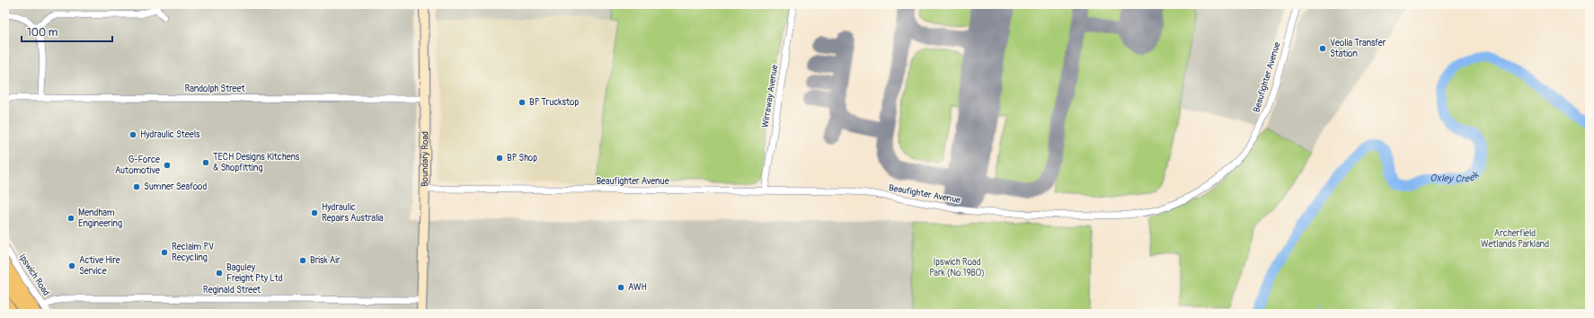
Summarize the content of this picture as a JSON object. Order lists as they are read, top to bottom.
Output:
{
  "streets": {
    "main road": ["Boundary Road"],
    "street": [
      "Beaufighter Avenue",
      "Randolph Street",
      "Wirraway Avenue",
      "Ipswich Road",
      "Reginald Street"
    ]
  },
  "crossings": [
    ["Beaufighter Avenue", "Wirraway Avenue"],
    ["Beaufighter Avenue", "Boundary Road"],
    ["Randolph Street", "Boundary Road"],
    ["Boundary Road", "Reginald Street"],
    ["Ipswich Road", "Reginald Street"]
  ],
  "water": ["Oxley Creek"],
  "parks": ["Archerfield Wetlands Parkland", "Ipswich Road Park (No.1980)"],
  "places": [
    "Veolia Transfer Station",
    "BP Truckstop",
    "Hydraulic Steels",
    "BP Shop",
    "TECH Designs Kitchens & Shopfitting",
    "G-Force Automotive",
    "Sumner Seafood",
    "Hydraulic Repairs Australia",
    "Mendham Engineering",
    "Reclaim PV Recycling",
    "Brisk Air",
    "Active Hire Service",
    "Baguley Freight Pty Ltd",
    "AWH"
  ],
  "scale_bar": "100 m"
}
